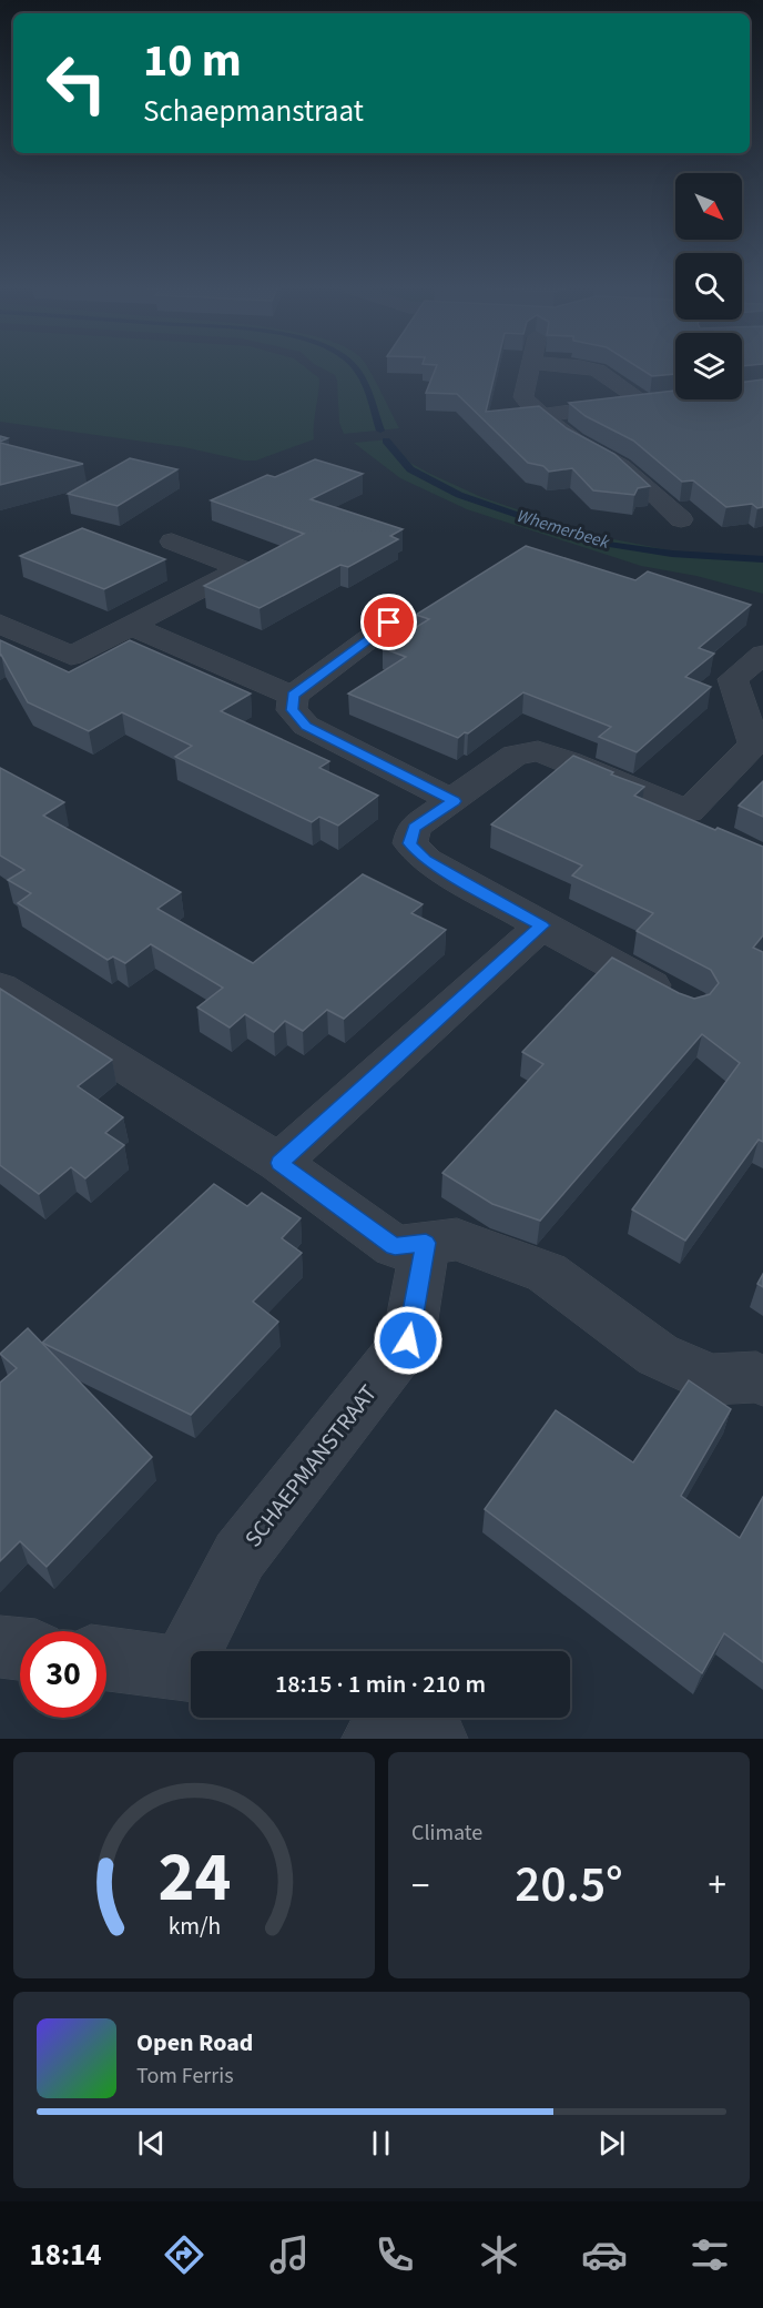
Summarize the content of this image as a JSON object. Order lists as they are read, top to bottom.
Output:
{
  "streets": {
    "street": ["SCHAEPMANSTRAAT"]
  },
  "water": ["Whemerbeek"],
  "north": "bottom right",
  "page": {
    "turn": ["10 m", "Schaepmanstraat"],
    "limit": "30",
    "trip": "18:15 · 1 min · 210 m",
    "tile": "Climate",
    "heat": ["−", "20.5°", "+"],
    "song": ["Open Road", "Tom Ferris"],
    "tabs": "18:14",
    "gauge": ["24", "km/h"]
  }
}
